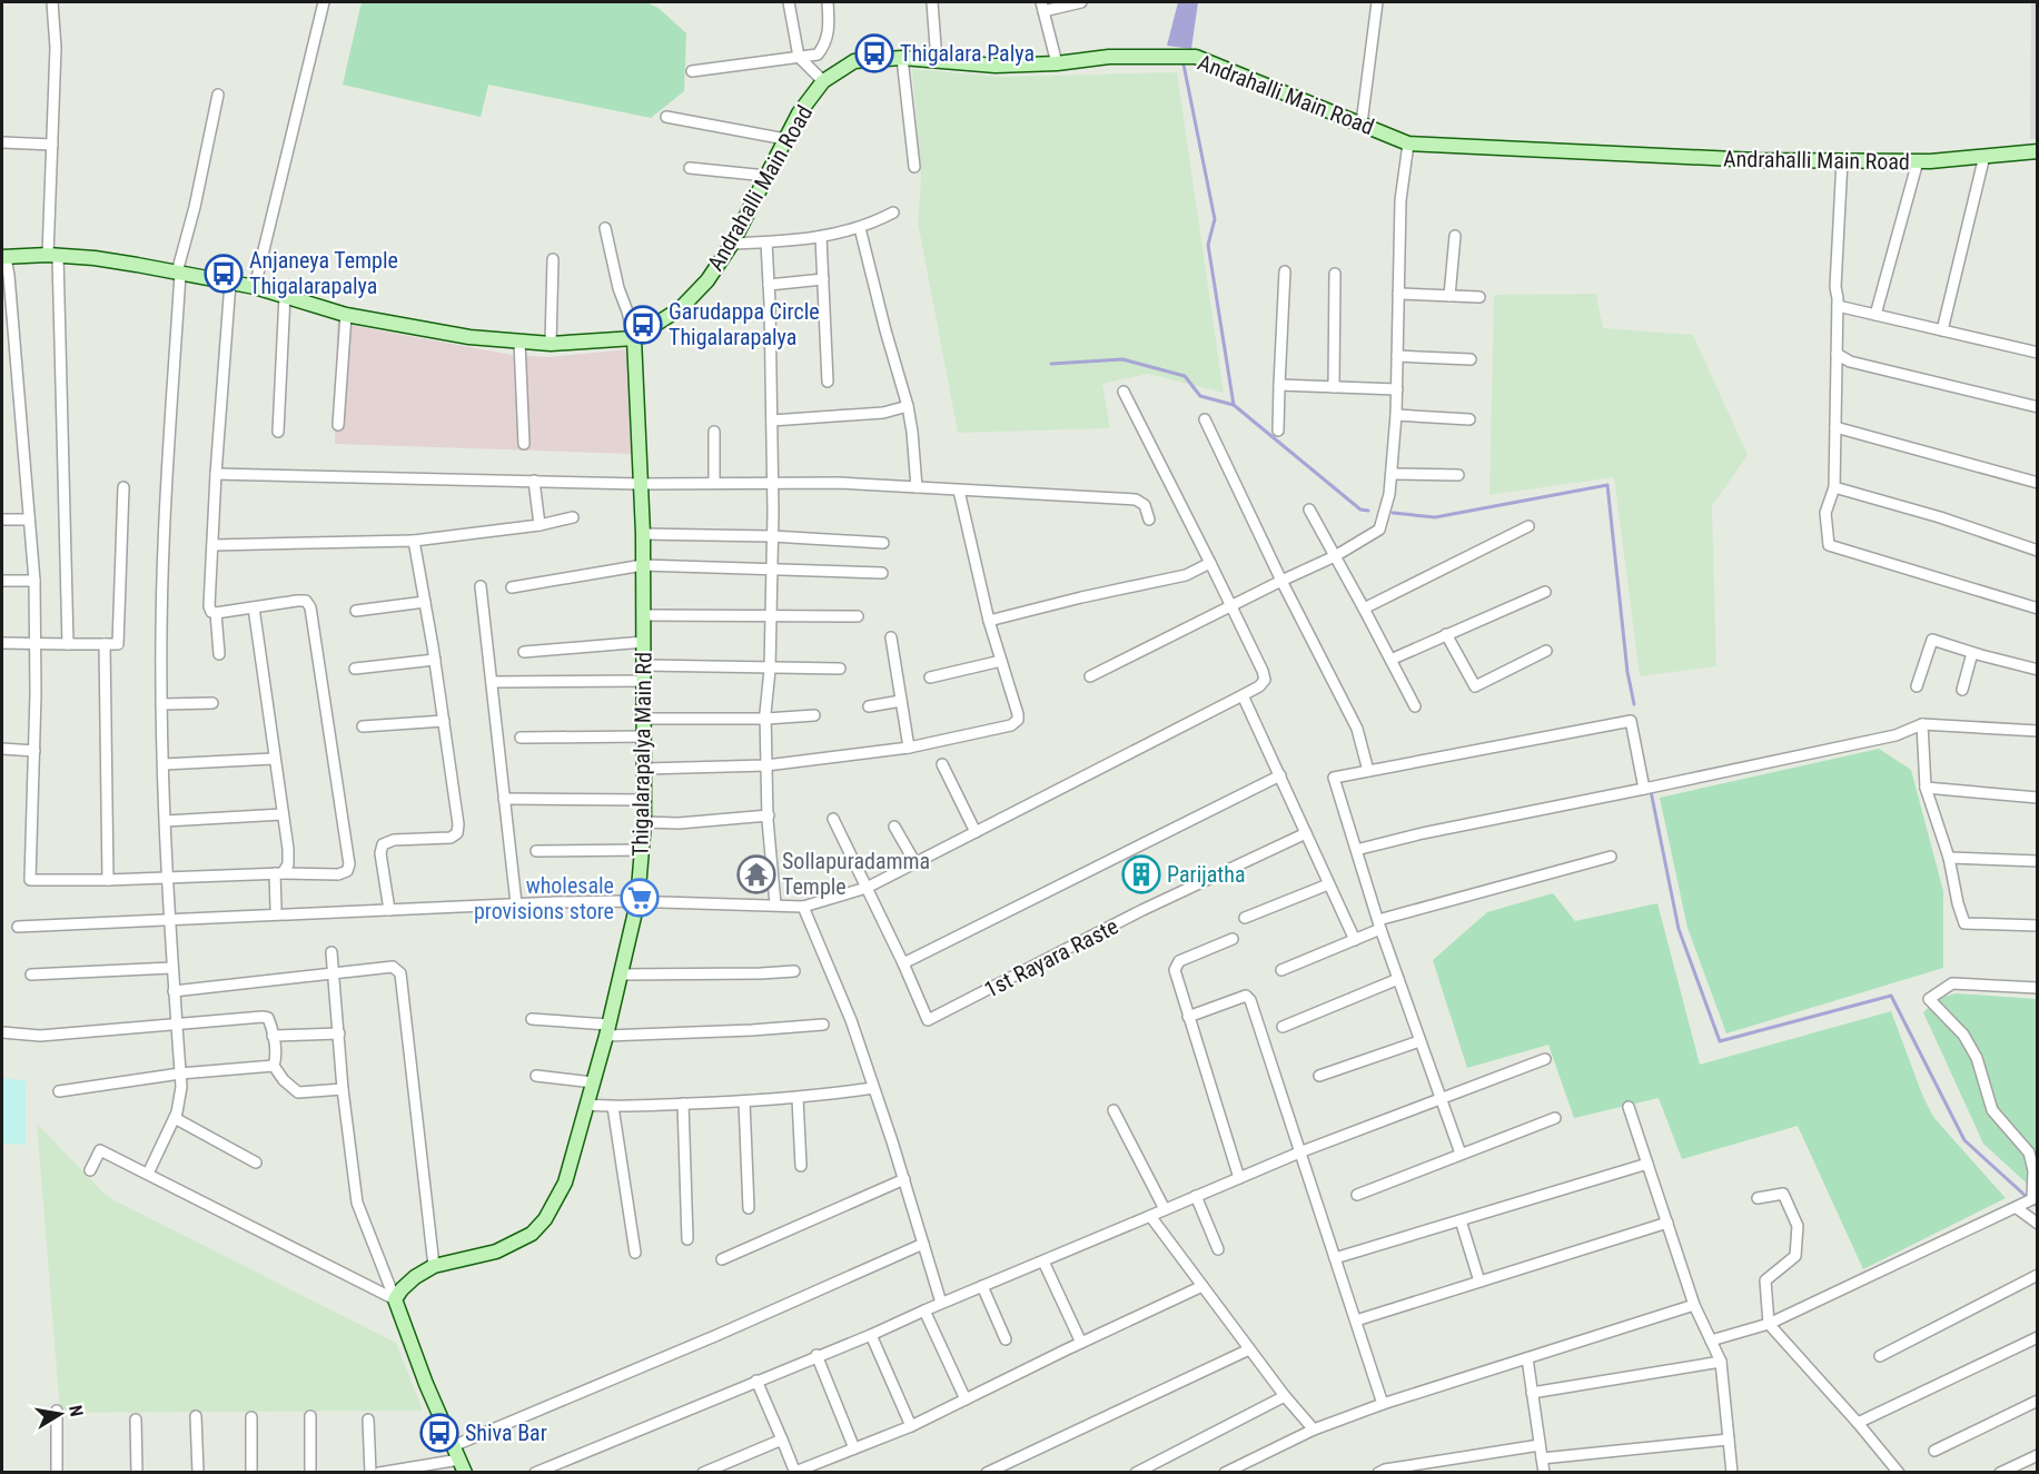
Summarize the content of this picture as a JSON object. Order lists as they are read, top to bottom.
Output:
{
  "streets": {
    "main road": ["Andrahalli Main Road", "Thigalarapalya Main Rd"],
    "street": ["1st Rayara Raste"]
  },
  "crossings": [
    ["Andrahalli Main Road", "Thigalarapalya Main Rd"]
  ],
  "places": {
    "bus stop": [
      "Thigalara Palya",
      "Anjaneya Temple Thigalarapalya",
      "Garudappa Circle Thigalarapalya",
      "Shiva Bar"
    ],
    "temple": ["Sollapuradamma Temple"],
    "building": ["Parijatha"],
    "supermarket": ["wholesale provisions store"]
  },
  "north": "right"
}
